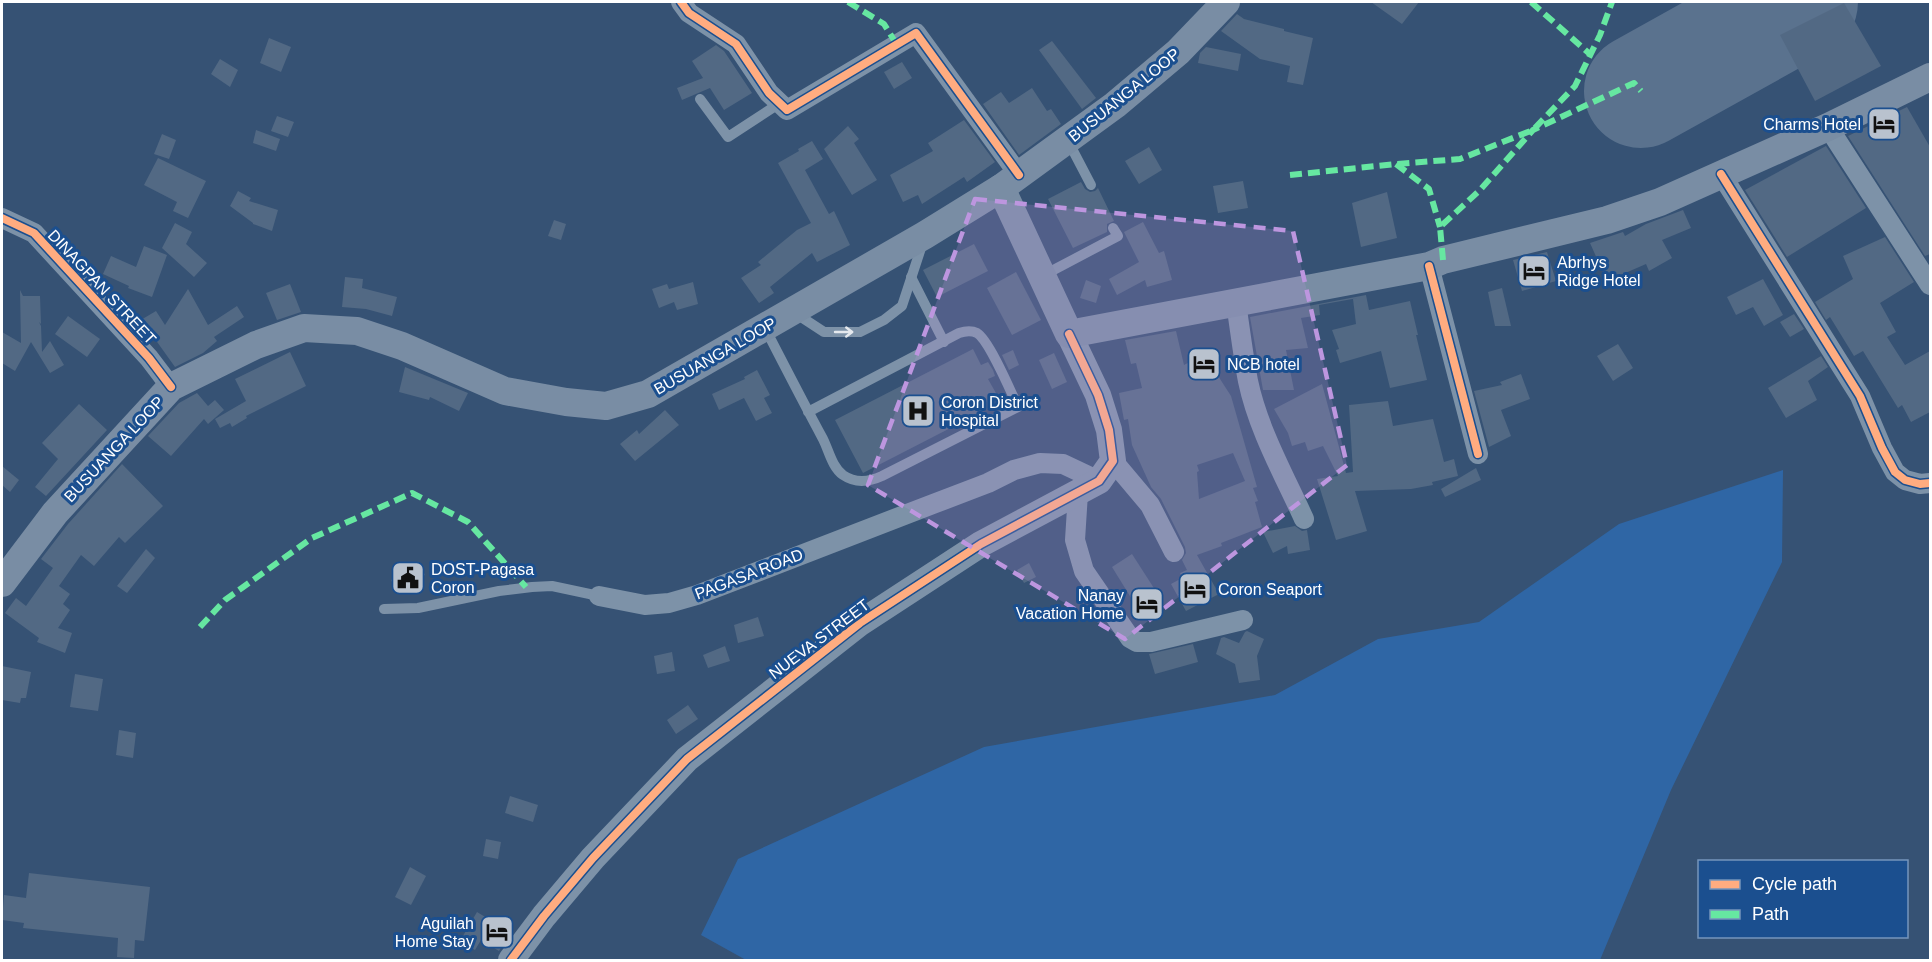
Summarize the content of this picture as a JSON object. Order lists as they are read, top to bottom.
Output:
{
  "streets": {
    "main road": ["BUSUANGA LOOP"],
    "street": ["DINAGPAN STREET", "PAGASA ROAD", "NUEVA STREET"]
  },
  "crossings": [
    ["BUSUANGA LOOP", "DINAGPAN STREET"],
    ["PAGASA ROAD", "NUEVA STREET"]
  ],
  "places": {
    "hotel": [
      "Charms Hotel",
      "Abrhys Ridge Hotel",
      "NCB hotel",
      "Coron Seaport",
      "Nanay Vacation Home",
      "Aguilah Home Stay"
    ],
    "hospital": ["Coron District Hospital"],
    "public building": ["DOST-Pagasa Coron"]
  },
  "legend": ["Cycle path", "Path"]
}
